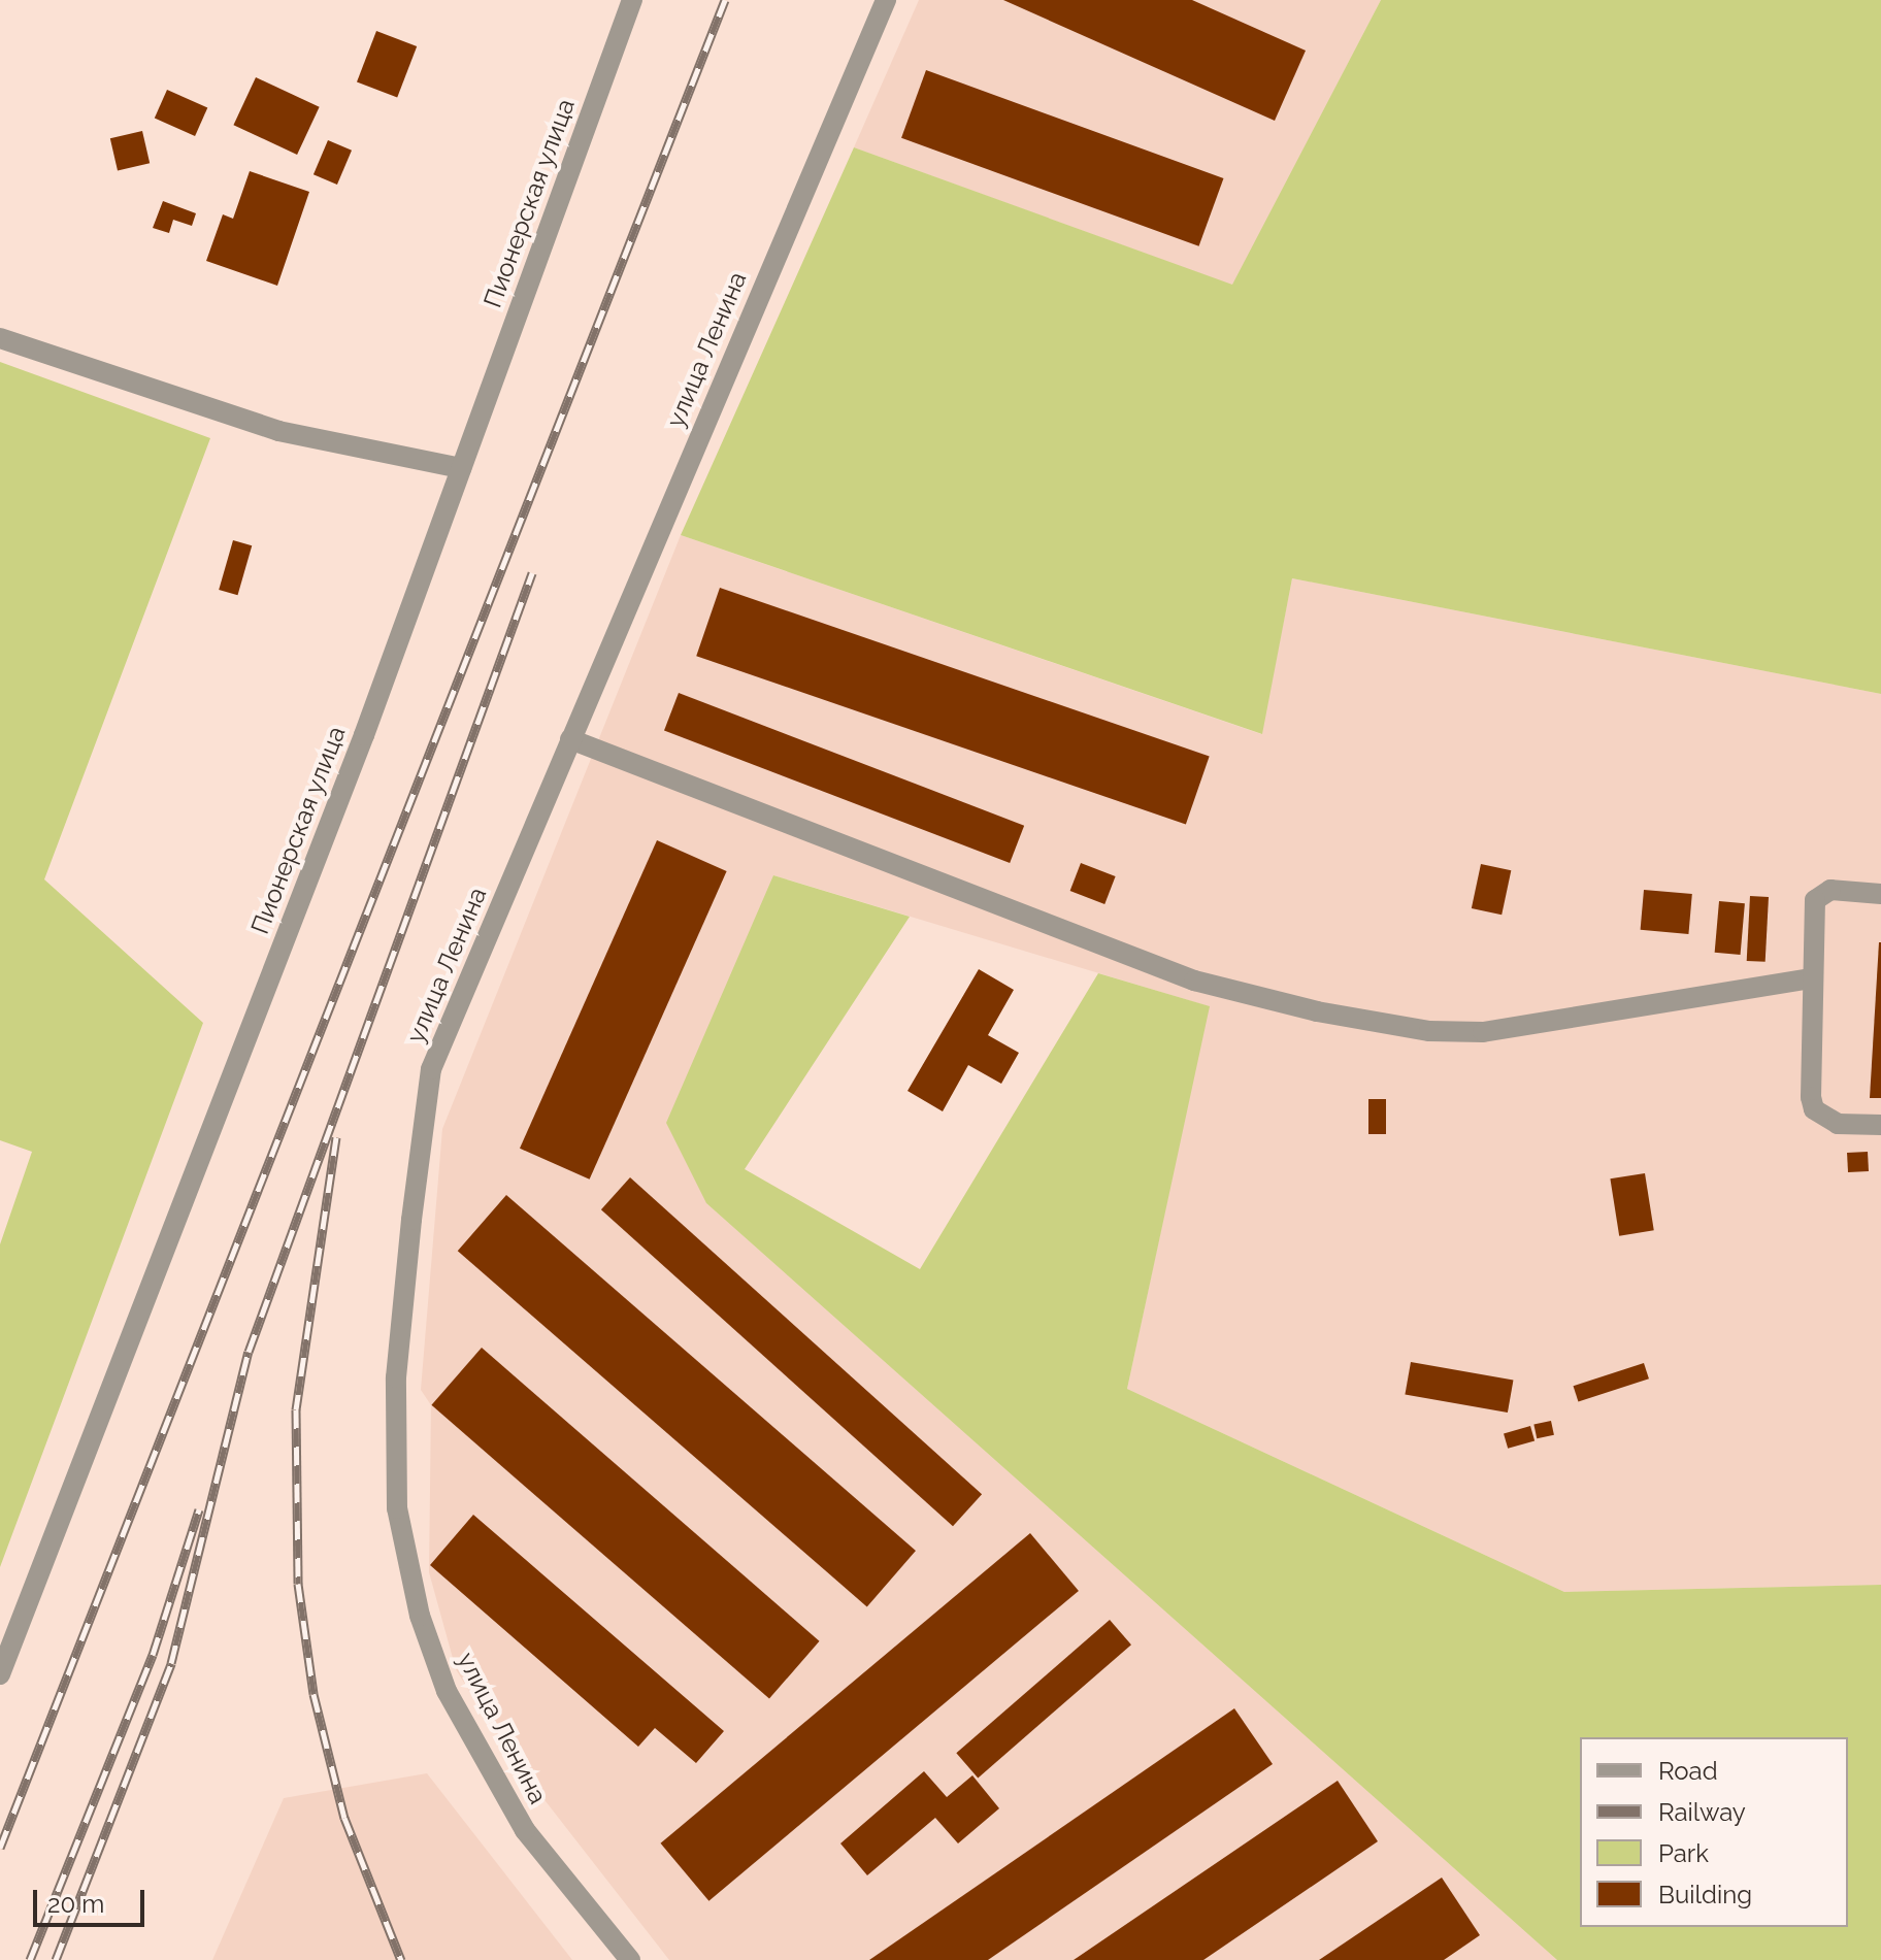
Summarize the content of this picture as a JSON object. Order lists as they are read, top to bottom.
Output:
{
  "streets": {
    "street": ["Пионерская улица", "улица Ленина"]
  },
  "legend": [
    "Road",
    "Railway",
    "Park",
    "Building"
  ],
  "scale_bar": "20 m"
}
